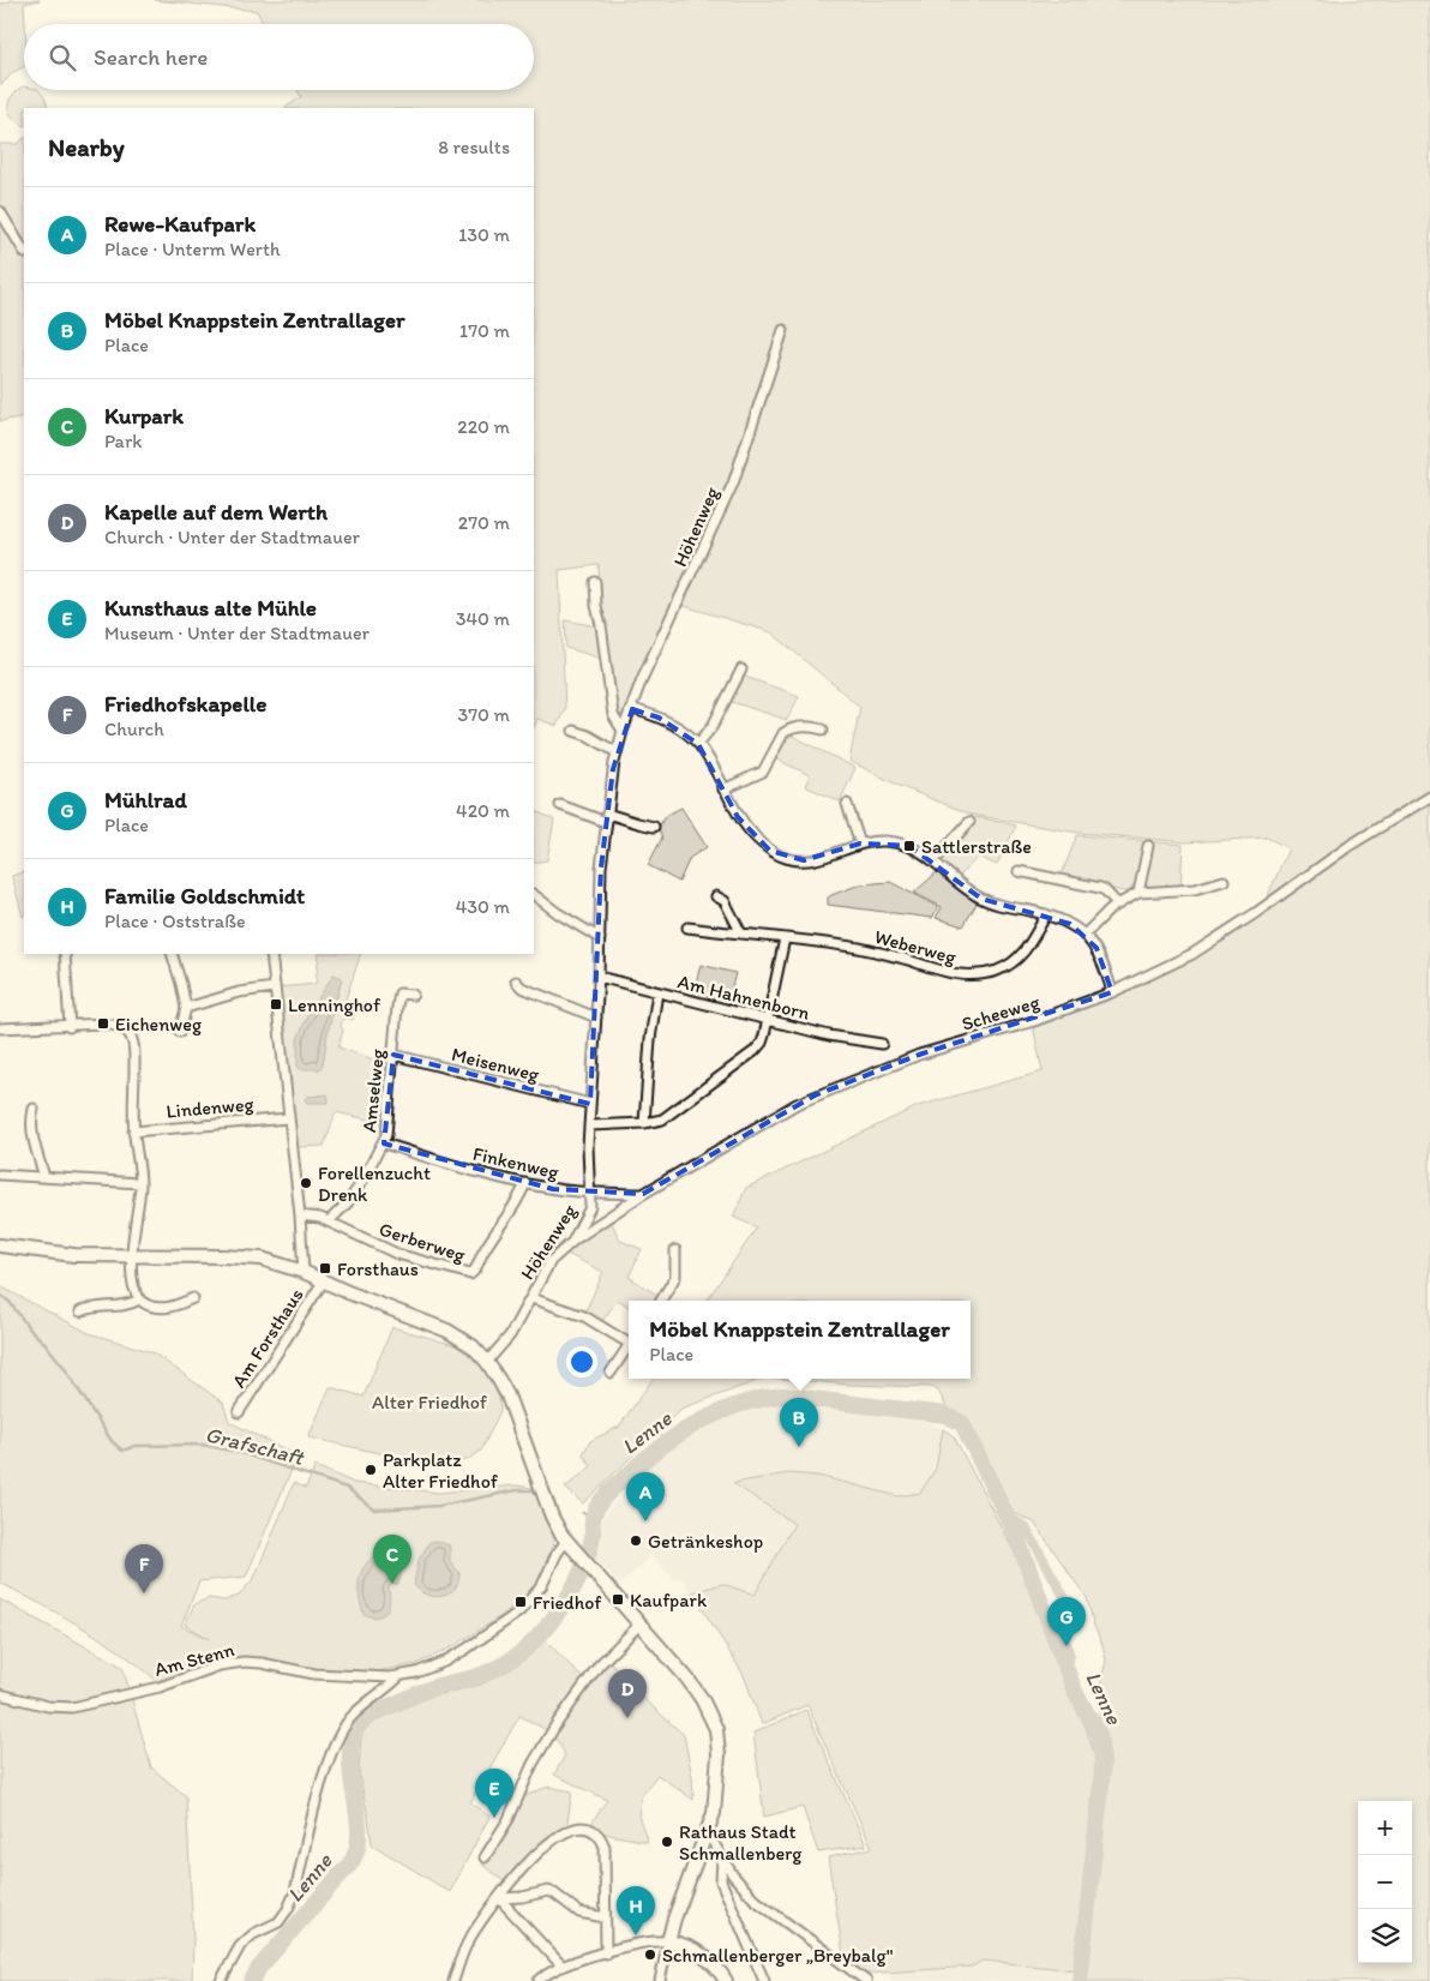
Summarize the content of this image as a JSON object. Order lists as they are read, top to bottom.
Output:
{
  "streets": {
    "street": [
      "Höhenweg",
      "Weberweg",
      "Am Hahnenborn",
      "Scheeweg",
      "Meisenweg",
      "Amselweg",
      "Lindenweg",
      "Finkenweg",
      "Gerberweg",
      "Am Forsthaus",
      "Am Stenn"
    ]
  },
  "crossings": [
    ["Höhenweg", "Am Hahnenborn"],
    ["Höhenweg", "Scheeweg"],
    ["Höhenweg", "Meisenweg"],
    ["Höhenweg", "Finkenweg"],
    ["Scheeweg", "Finkenweg"],
    ["Meisenweg", "Amselweg"],
    ["Amselweg", "Finkenweg"],
    ["Amselweg", "Gerberweg"],
    ["Finkenweg", "Gerberweg"]
  ],
  "water": ["Lenne", "Grafschaft"],
  "parks": ["Alter Friedhof"],
  "places": {
    "transit": [
      "Sattlerstraße",
      "Lenninghof",
      "Eichenweg",
      "Forsthaus",
      "Kaufpark",
      "Friedhof"
    ],
    "other": [
      "Forellenzucht Drenk",
      "Parkplatz Alter Friedhof",
      "Getränkeshop",
      "Rathaus Stadt Schmallenberg",
      "Schmallenberger „Breybalg\""
    ]
  },
  "page": {
    "search": "Search here",
    "heading": ["Nearby", "8 results"],
    "list": [
      {
        "mark": "A",
        "name": "Rewe-Kaufpark",
        "note": "Place · Unterm Werth",
        "value": "130 m"
      },
      {
        "mark": "B",
        "name": "Möbel Knappstein Zentrallager",
        "note": "Place",
        "value": "170 m"
      },
      {
        "mark": "C",
        "name": "Kurpark",
        "note": "Park",
        "value": "220 m"
      },
      {
        "mark": "D",
        "name": "Kapelle auf dem Werth",
        "note": "Church · Unter der Stadtmauer",
        "value": "270 m"
      },
      {
        "mark": "E",
        "name": "Kunsthaus alte Mühle",
        "note": "Museum · Unter der Stadtmauer",
        "value": "340 m"
      },
      {
        "mark": "F",
        "name": "Friedhofskapelle",
        "note": "Church",
        "value": "370 m"
      },
      {
        "mark": "G",
        "name": "Mühlrad",
        "note": "Place",
        "value": "420 m"
      },
      {
        "mark": "H",
        "name": "Familie Goldschmidt",
        "note": "Place · Oststraße",
        "value": "430 m"
      }
    ],
    "popup": ["Möbel Knappstein Zentrallager", "Place"],
    "pins": [
      "B",
      "A",
      "C",
      "F",
      "G",
      "D",
      "E",
      "H"
    ],
    "map_buttons": ["+", "−"]
  }
}
